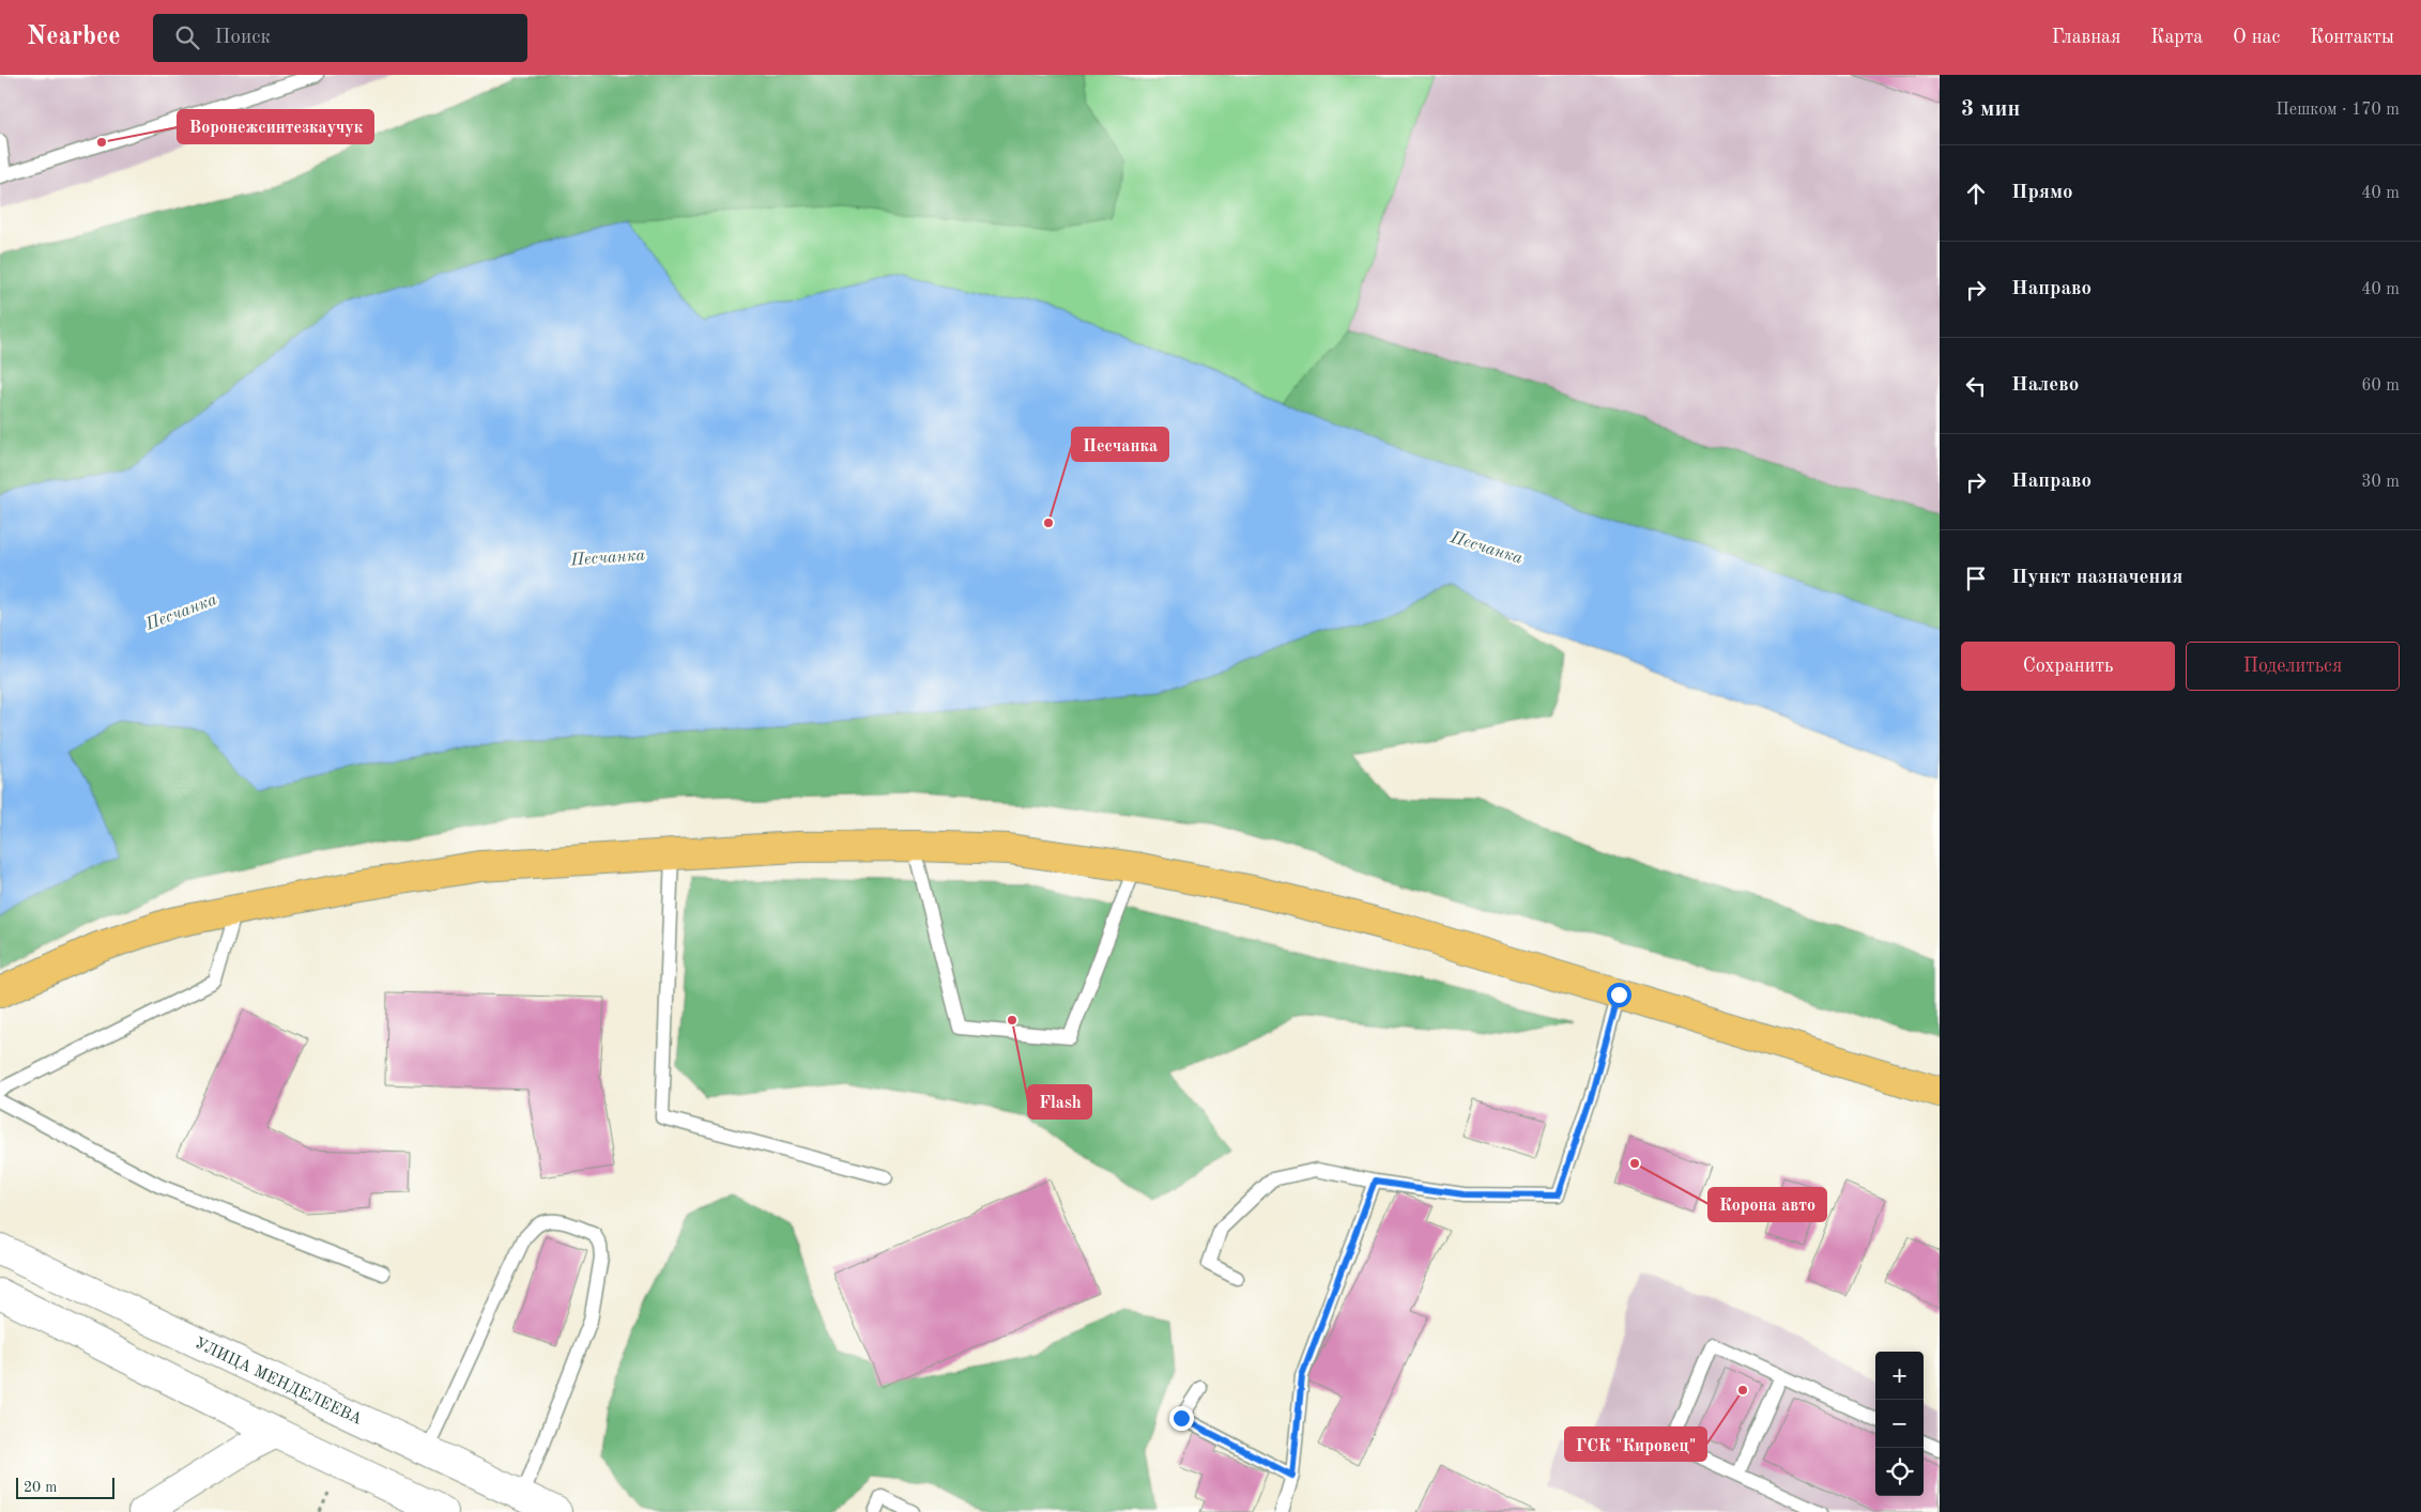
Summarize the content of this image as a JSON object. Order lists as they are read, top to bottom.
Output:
{
  "streets": {
    "street": ["УЛИЦА МЕНДЕЛЕЕВА"]
  },
  "water": ["Песчанка"],
  "places": [
    "Воронежсинтезкаучук",
    "Песчанка",
    "Flash",
    "Корона авто",
    "ГСК \"Кировец\""
  ],
  "scale_bar": "20 m",
  "page": {
    "header": "Nearbee",
    "search": "Поиск",
    "nav": [
      "Главная",
      "Карта",
      "О нас",
      "Контакты"
    ],
    "heading": ["3 мин", "Пешком · 170 m"],
    "list": [
      ["Прямо", "40 m"],
      ["Направо", "40 m"],
      ["Налево", "60 m"],
      ["Направо", "30 m"],
      "Пункт назначения"
    ],
    "buttons": ["Сохранить", "Поделиться"],
    "map_buttons": ["+", "−"],
    "scale": "20 m"
  }
}
